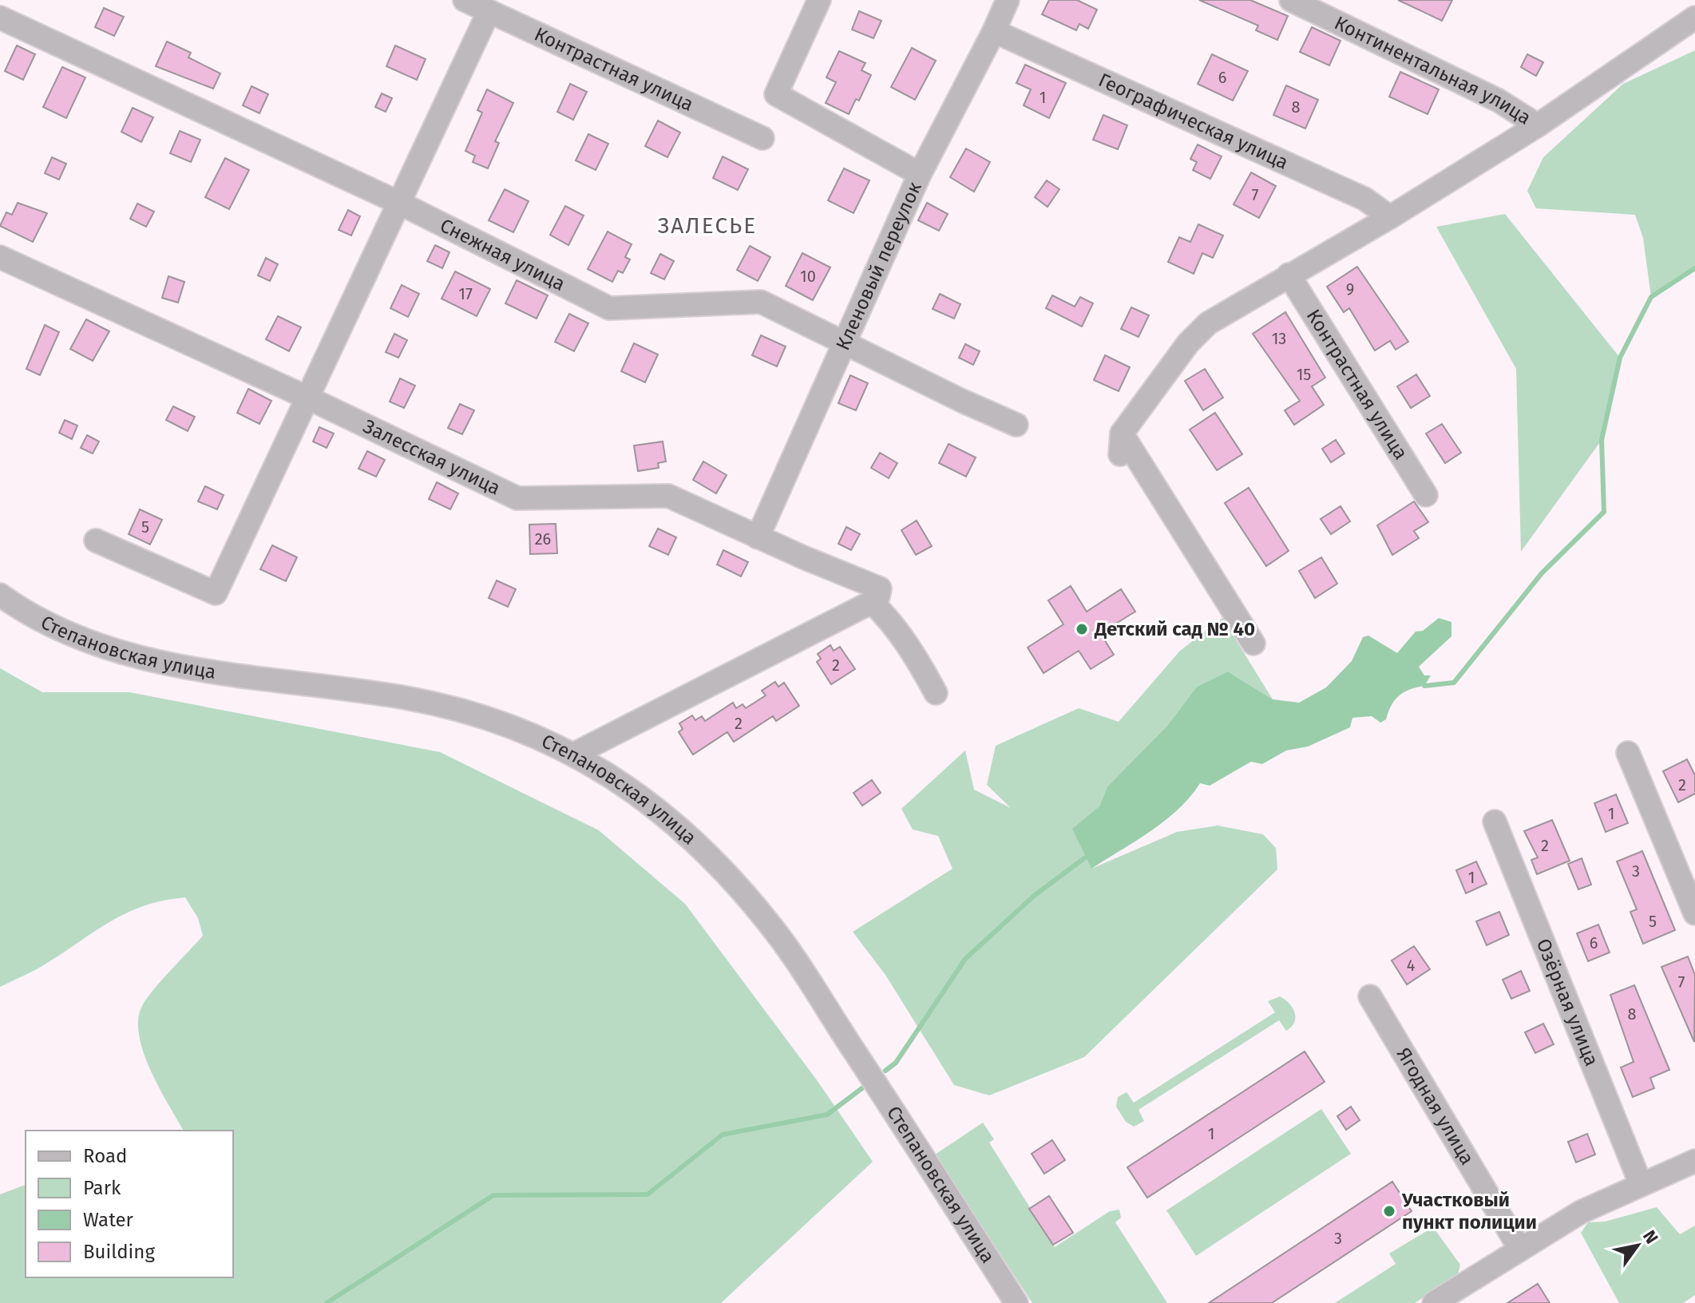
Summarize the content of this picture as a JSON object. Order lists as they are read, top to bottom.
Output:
{
  "streets": {
    "street": [
      "Контрастная улица",
      "Континентальная улица",
      "Географическая улица",
      "Снежная улица",
      "Кленовый переулок",
      "Залесская улица",
      "Степановская улица",
      "Озёрная улица",
      "Ягодная улица"
    ]
  },
  "crossings": [
    ["Географическая улица", "Кленовый переулок"],
    ["Снежная улица", "Кленовый переулок"],
    ["Кленовый переулок", "Залесская улица"]
  ],
  "districts": ["ЗАЛЕСЬЕ"],
  "places": ["Детский сад № 40", "Участковый пункт полиции"],
  "house_numbers": [
    "6",
    "1",
    "8",
    "7",
    "10",
    "9",
    "17",
    "13",
    "15",
    "5",
    "26",
    "2",
    "2",
    "2",
    "1",
    "2",
    "3",
    "1",
    "5",
    "6",
    "4",
    "7",
    "8",
    "1",
    "3"
  ],
  "legend": [
    "Road",
    "Park",
    "Water",
    "Building"
  ],
  "north": "top right"
}
